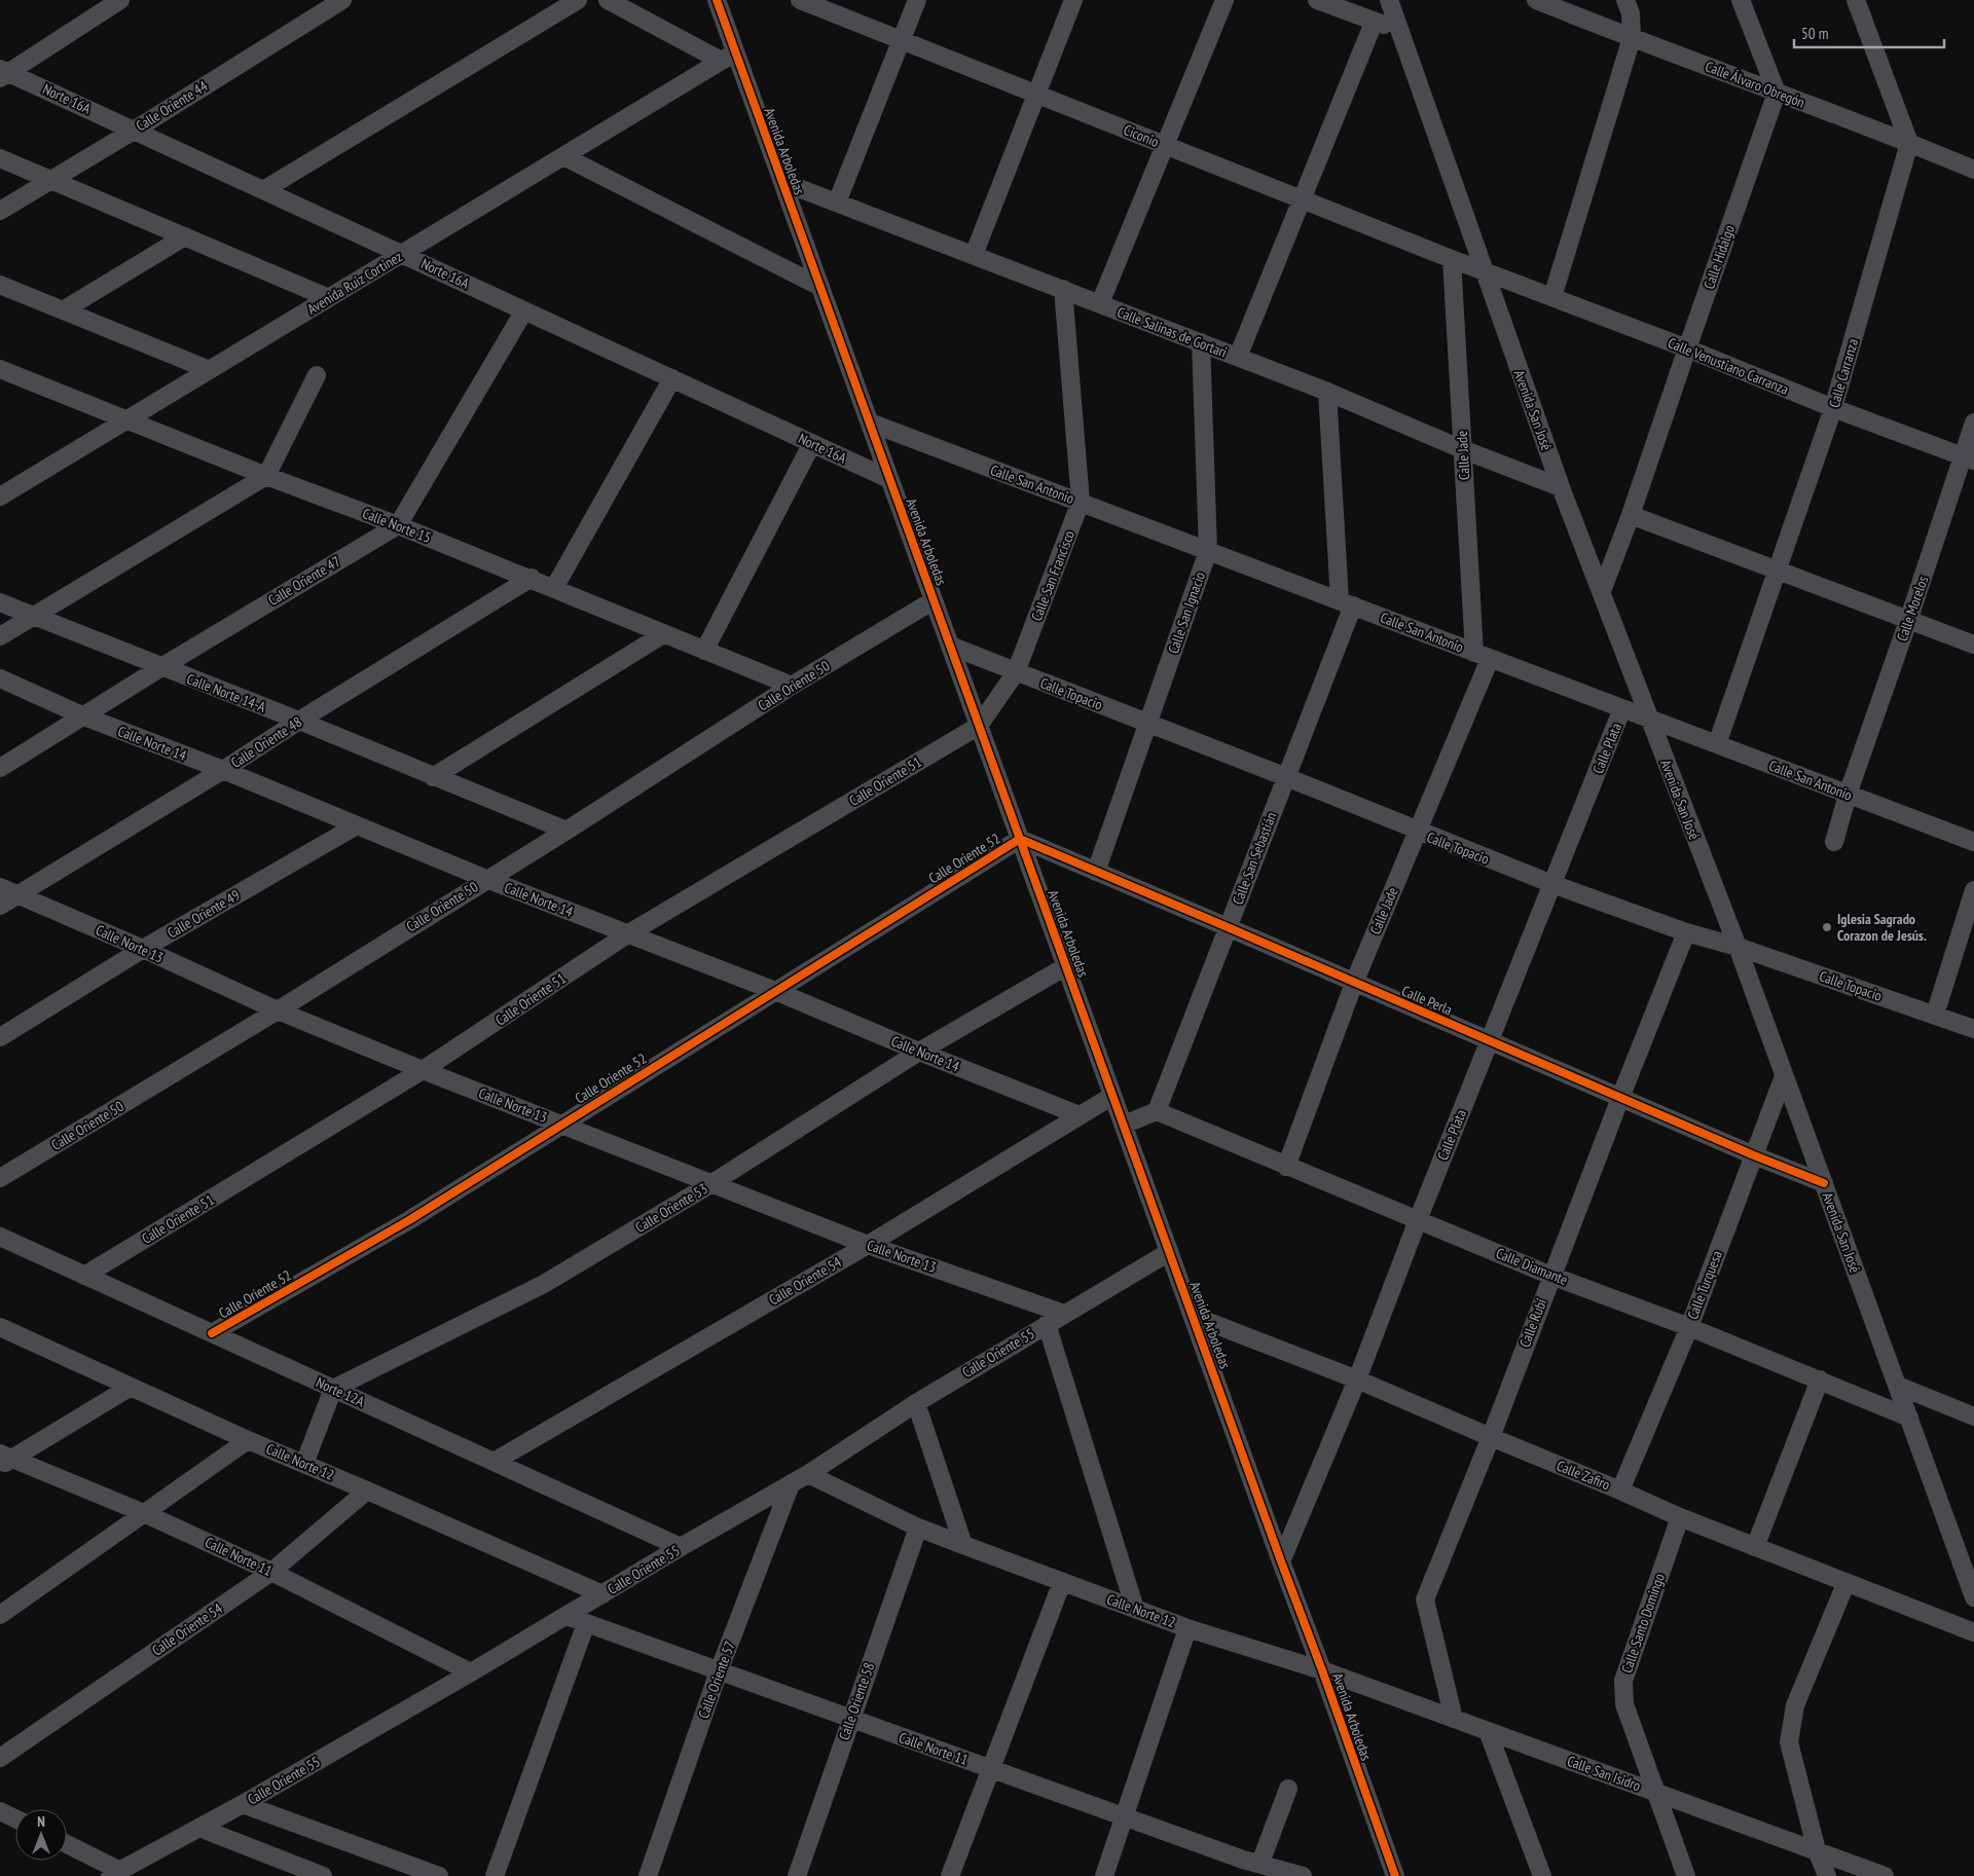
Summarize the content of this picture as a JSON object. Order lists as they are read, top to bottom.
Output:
{
  "streets": {
    "street": [
      "Calle Álvaro Obregón",
      "Norte 16A",
      "Calle Oriente 44",
      "Ciconio",
      "Avenida Arboledas",
      "Calle Hidalgo",
      "Avenida Ruiz Cortinez",
      "Calle Salinas de Gortari",
      "Calle Venustiano Carranza",
      "Calle Carranza",
      "Avenida San José",
      "Calle Jade",
      "Calle San Antonio",
      "Calle Norte 15",
      "Calle San Francisco",
      "Calle Oriente 47",
      "Calle Morelos",
      "Calle San Ignacio",
      "Calle Oriente 50",
      "Calle Norte 14-A",
      "Calle Topacio",
      "Calle Oriente 48",
      "Calle Norte 14",
      "Calle Plata",
      "Calle Oriente 51",
      "Calle Oriente 52",
      "Calle San Sebastián",
      "Calle Oriente 49",
      "Calle Norte 13",
      "Calle Perla",
      "Calle Oriente 53",
      "Calle Diamante",
      "Calle Oriente 54",
      "Calle Turquesa",
      "Calle Rubí",
      "Calle Oriente 55",
      "Norte 12A",
      "Calle Norte 12",
      "Calle Zafiro",
      "Calle Norte 11",
      "Calle Santo Domingo",
      "Calle Oriente 57",
      "Calle Oriente 58",
      "Calle San Isidro"
    ]
  },
  "crossings": [
    ["Calle Álvaro Obregón", "Calle Hidalgo"],
    ["Calle Álvaro Obregón", "Calle Carranza"],
    ["Norte 16A", "Calle Oriente 44"],
    ["Norte 16A", "Avenida Arboledas"],
    ["Norte 16A", "Avenida Ruiz Cortinez"],
    ["Norte 16A", "Calle Oriente 47"],
    ["Ciconio", "Calle Venustiano Carranza"],
    ["Ciconio", "Avenida San José"],
    ["Ciconio", "Calle Jade"],
    ["Avenida Arboledas", "Avenida Ruiz Cortinez"],
    ["Avenida Arboledas", "Calle Salinas de Gortari"],
    ["Avenida Arboledas", "Calle San Antonio"],
    ["Avenida Arboledas", "Calle San Francisco"],
    ["Avenida Arboledas", "Calle Oriente 50"],
    ["Avenida Arboledas", "Calle Topacio"],
    ["Avenida Arboledas", "Calle Plata"],
    ["Avenida Arboledas", "Calle Oriente 51"],
    ["Avenida Arboledas", "Calle Oriente 52"],
    ["Avenida Arboledas", "Calle Perla"],
    ["Avenida Arboledas", "Calle Oriente 53"],
    ["Avenida Arboledas", "Calle Oriente 54"],
    ["Avenida Arboledas", "Calle Oriente 55"],
    ["Avenida Arboledas", "Calle Norte 12"],
    ["Avenida Arboledas", "Calle Zafiro"],
    ["Avenida Arboledas", "Calle San Isidro"],
    ["Calle Hidalgo", "Calle Venustiano Carranza"],
    ["Calle Hidalgo", "Avenida San José"],
    ["Avenida Ruiz Cortinez", "Calle Norte 15"],
    ["Calle Salinas de Gortari", "Avenida San José"],
    ["Calle Salinas de Gortari", "Calle Jade"],
    ["Calle Salinas de Gortari", "Calle San Francisco"],
    ["Calle Salinas de Gortari", "Calle San Ignacio"],
    ["Calle Salinas de Gortari", "Calle San Sebastián"],
    ["Calle Venustiano Carranza", "Calle Carranza"],
    ["Calle Venustiano Carranza", "Avenida San José"],
    ["Calle Venustiano Carranza", "Calle Morelos"],
    ["Calle Carranza", "Calle San Antonio"],
    ["Avenida San José", "Calle San Antonio"],
    ["Avenida San José", "Calle Topacio"],
    ["Avenida San José", "Calle Perla"],
    ["Avenida San José", "Calle Diamante"],
    ["Avenida San José", "Calle Turquesa"],
    ["Calle Jade", "Calle San Antonio"],
    ["Calle Jade", "Calle Topacio"],
    ["Calle Jade", "Calle Perla"],
    ["Calle Jade", "Calle Diamante"],
    ["Calle San Antonio", "Calle San Francisco"],
    ["Calle San Antonio", "Calle Morelos"],
    ["Calle San Antonio", "Calle San Ignacio"],
    ["Calle San Antonio", "Calle Plata"],
    ["Calle San Antonio", "Calle San Sebastián"],
    ["Calle Norte 15", "Calle Oriente 47"],
    ["Calle Norte 15", "Calle Oriente 50"],
    ["Calle Norte 15", "Calle Oriente 48"],
    ["Calle San Francisco", "Calle Topacio"],
    ["Calle San Francisco", "Calle Oriente 51"],
    ["Calle Oriente 47", "Calle Norte 14-A"],
    ["Calle Oriente 47", "Calle Norte 14"],
    ["Calle San Ignacio", "Calle Topacio"],
    ["Calle San Ignacio", "Calle Perla"],
    ["Calle Oriente 50", "Calle Norte 14-A"],
    ["Calle Oriente 50", "Calle Norte 14"],
    ["Calle Oriente 50", "Calle Norte 13"],
    ["Calle Norte 14-A", "Calle Oriente 48"],
    ["Calle Topacio", "Calle Plata"],
    ["Calle Topacio", "Calle San Sebastián"],
    ["Calle Topacio", "Calle Rubí"],
    ["Calle Oriente 48", "Calle Norte 14"],
    ["Calle Oriente 48", "Calle Norte 13"],
    ["Calle Norte 14", "Calle Oriente 51"],
    ["Calle Norte 14", "Calle Oriente 52"],
    ["Calle Norte 14", "Calle Oriente 49"],
    ["Calle Norte 14", "Calle Oriente 53"],
    ["Calle Norte 14", "Calle Oriente 54"],
    ["Calle Plata", "Calle Perla"],
    ["Calle Plata", "Calle Diamante"],
    ["Calle Plata", "Calle Zafiro"],
    ["Calle Oriente 51", "Calle Norte 13"],
    ["Calle Oriente 51", "Norte 12A"],
    ["Calle Oriente 52", "Calle Norte 13"],
    ["Calle Oriente 52", "Calle Perla"],
    ["Calle Oriente 52", "Norte 12A"],
    ["Calle San Sebastián", "Calle Perla"],
    ["Calle San Sebastián", "Calle Diamante"],
    ["Calle Oriente 49", "Calle Norte 13"],
    ["Calle Norte 13", "Calle Oriente 53"],
    ["Calle Norte 13", "Calle Oriente 54"],
    ["Calle Norte 13", "Calle Oriente 55"],
    ["Calle Perla", "Calle Turquesa"],
    ["Calle Perla", "Calle Rubí"],
    ["Calle Oriente 53", "Norte 12A"],
    ["Calle Diamante", "Calle Turquesa"],
    ["Calle Diamante", "Calle Rubí"],
    ["Calle Oriente 54", "Norte 12A"],
    ["Calle Oriente 54", "Calle Norte 12"],
    ["Calle Oriente 54", "Calle Norte 11"],
    ["Calle Turquesa", "Calle Zafiro"],
    ["Calle Rubí", "Calle Zafiro"],
    ["Calle Rubí", "Calle San Isidro"],
    ["Calle Oriente 55", "Norte 12A"],
    ["Calle Oriente 55", "Calle Norte 12"],
    ["Calle Oriente 55", "Calle Norte 11"],
    ["Calle Oriente 55", "Calle Oriente 57"],
    ["Calle Norte 12", "Calle Oriente 58"],
    ["Calle Norte 12", "Calle San Isidro"],
    ["Calle Zafiro", "Calle Santo Domingo"],
    ["Calle Norte 11", "Calle Oriente 57"],
    ["Calle Norte 11", "Calle Oriente 58"],
    ["Calle Santo Domingo", "Calle San Isidro"]
  ],
  "places": ["Iglesia Sagrado Corazon de Jesús."],
  "scale_bar": "50 m",
  "north": "top"
}
